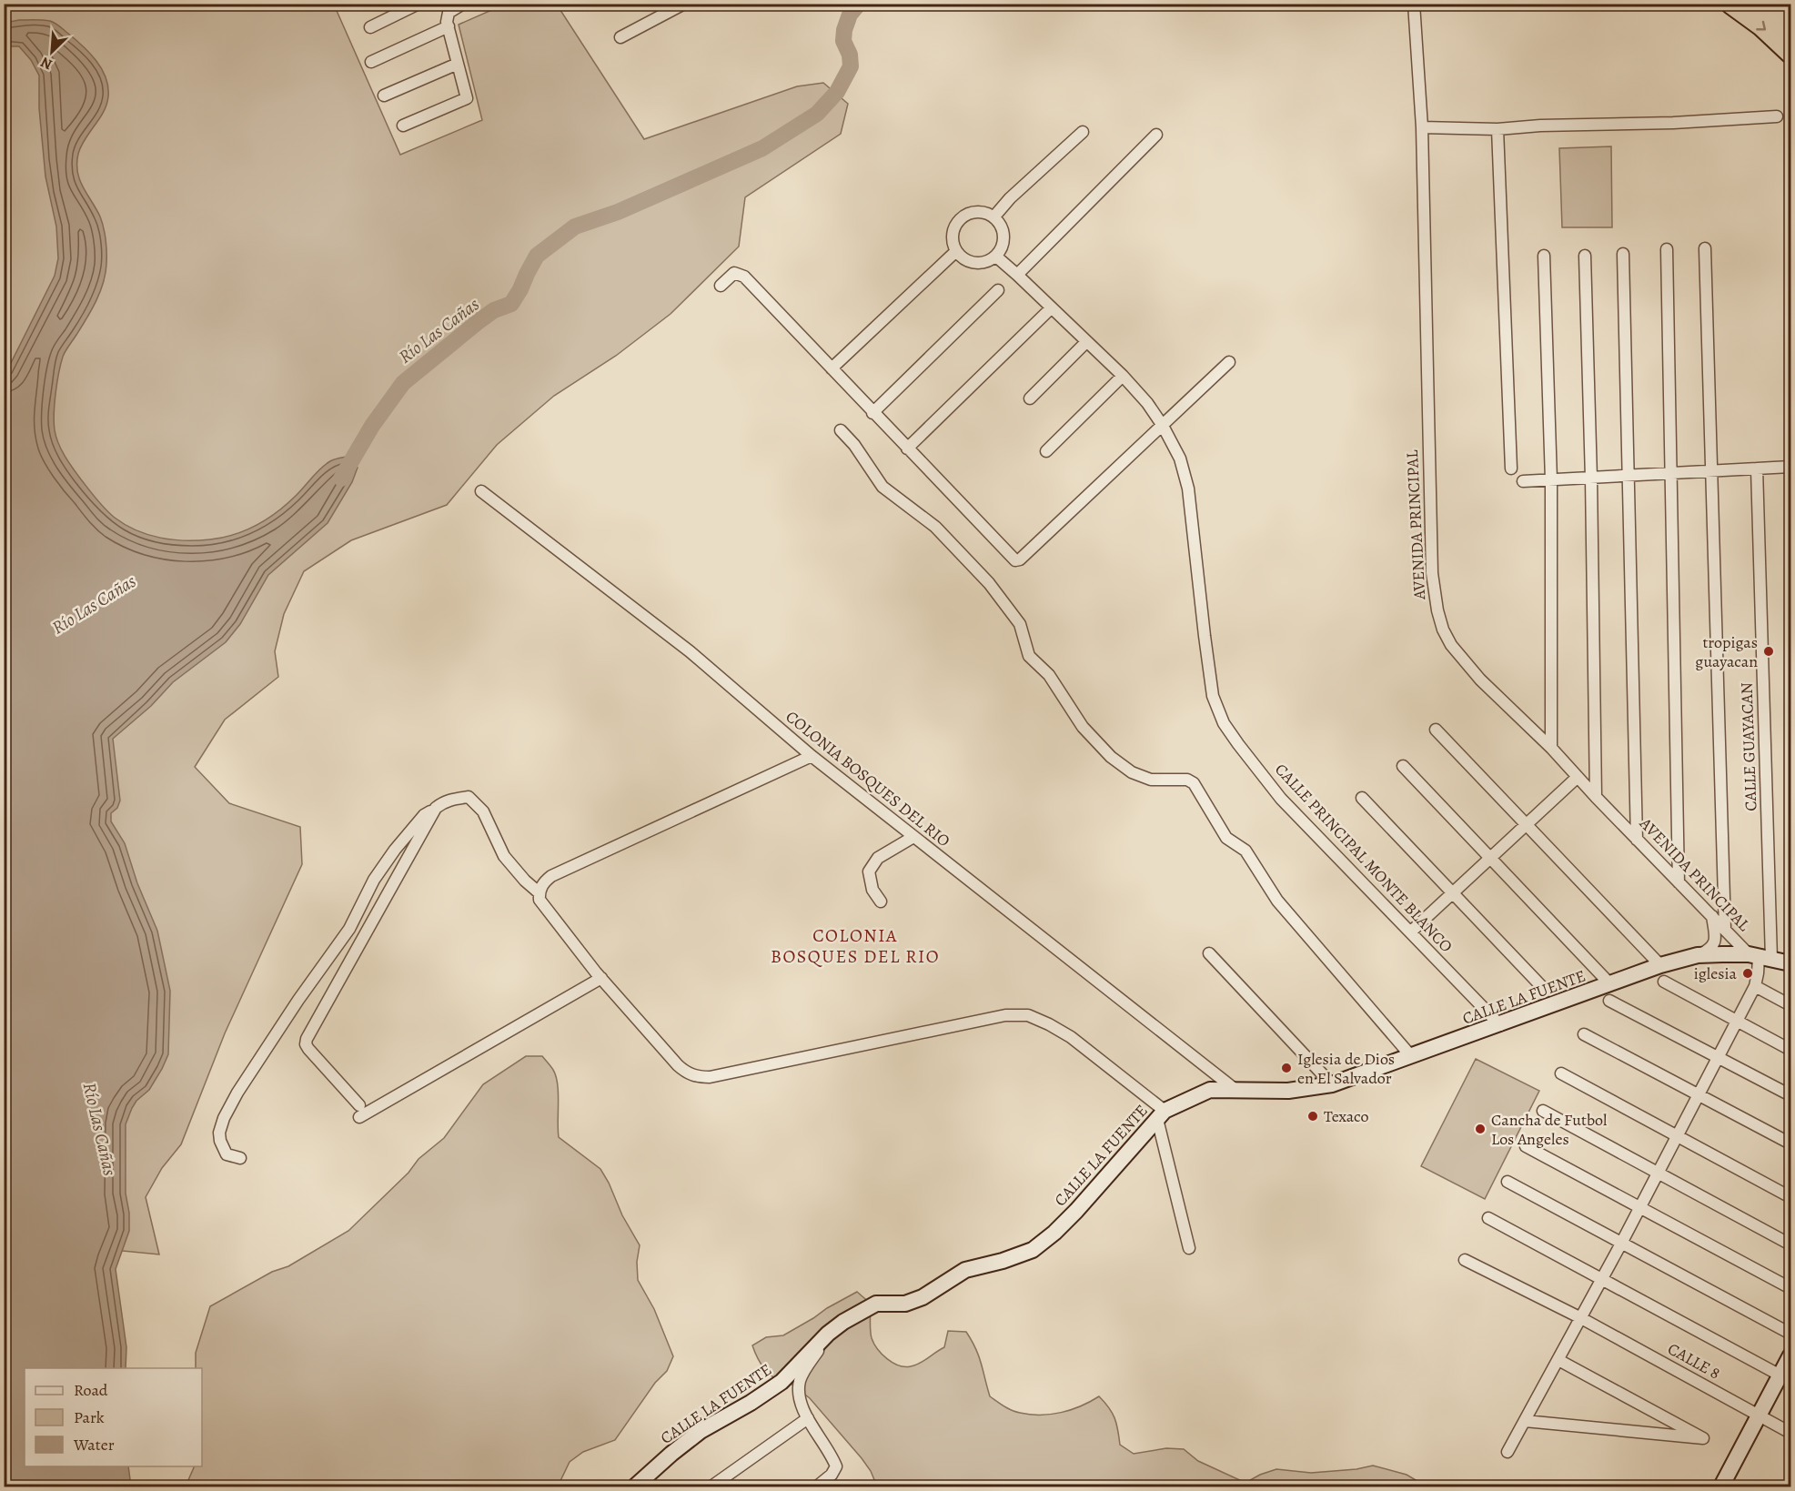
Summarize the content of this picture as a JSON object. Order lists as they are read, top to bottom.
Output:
{
  "streets": {
    "street": [
      "AVENIDA PRINCIPAL",
      "CALLE GUAYACAN",
      "COLONIA BOSQUES DEL RIO",
      "CALLE PRINCIPAL MONTE BLANCO",
      "CALLE LA FUENTE",
      "CALLE 8"
    ]
  },
  "crossings": [
    ["AVENIDA PRINCIPAL", "CALLE GUAYACAN"],
    ["AVENIDA PRINCIPAL", "CALLE LA FUENTE"],
    ["CALLE GUAYACAN", "CALLE LA FUENTE"],
    ["COLONIA BOSQUES DEL RIO", "CALLE LA FUENTE"],
    ["CALLE PRINCIPAL MONTE BLANCO", "CALLE LA FUENTE"]
  ],
  "districts": ["COLONIA BOSQUES DEL RIO"],
  "water": ["Río Las Cañas"],
  "places": [
    "tropigas guayacan",
    "iglesia",
    "Iglesia de Dios en El Salvador",
    "Texaco",
    "Cancha de Futbol Los Angeles"
  ],
  "legend": ["Road", "Park", "Water"],
  "north": "bottom left"
}
